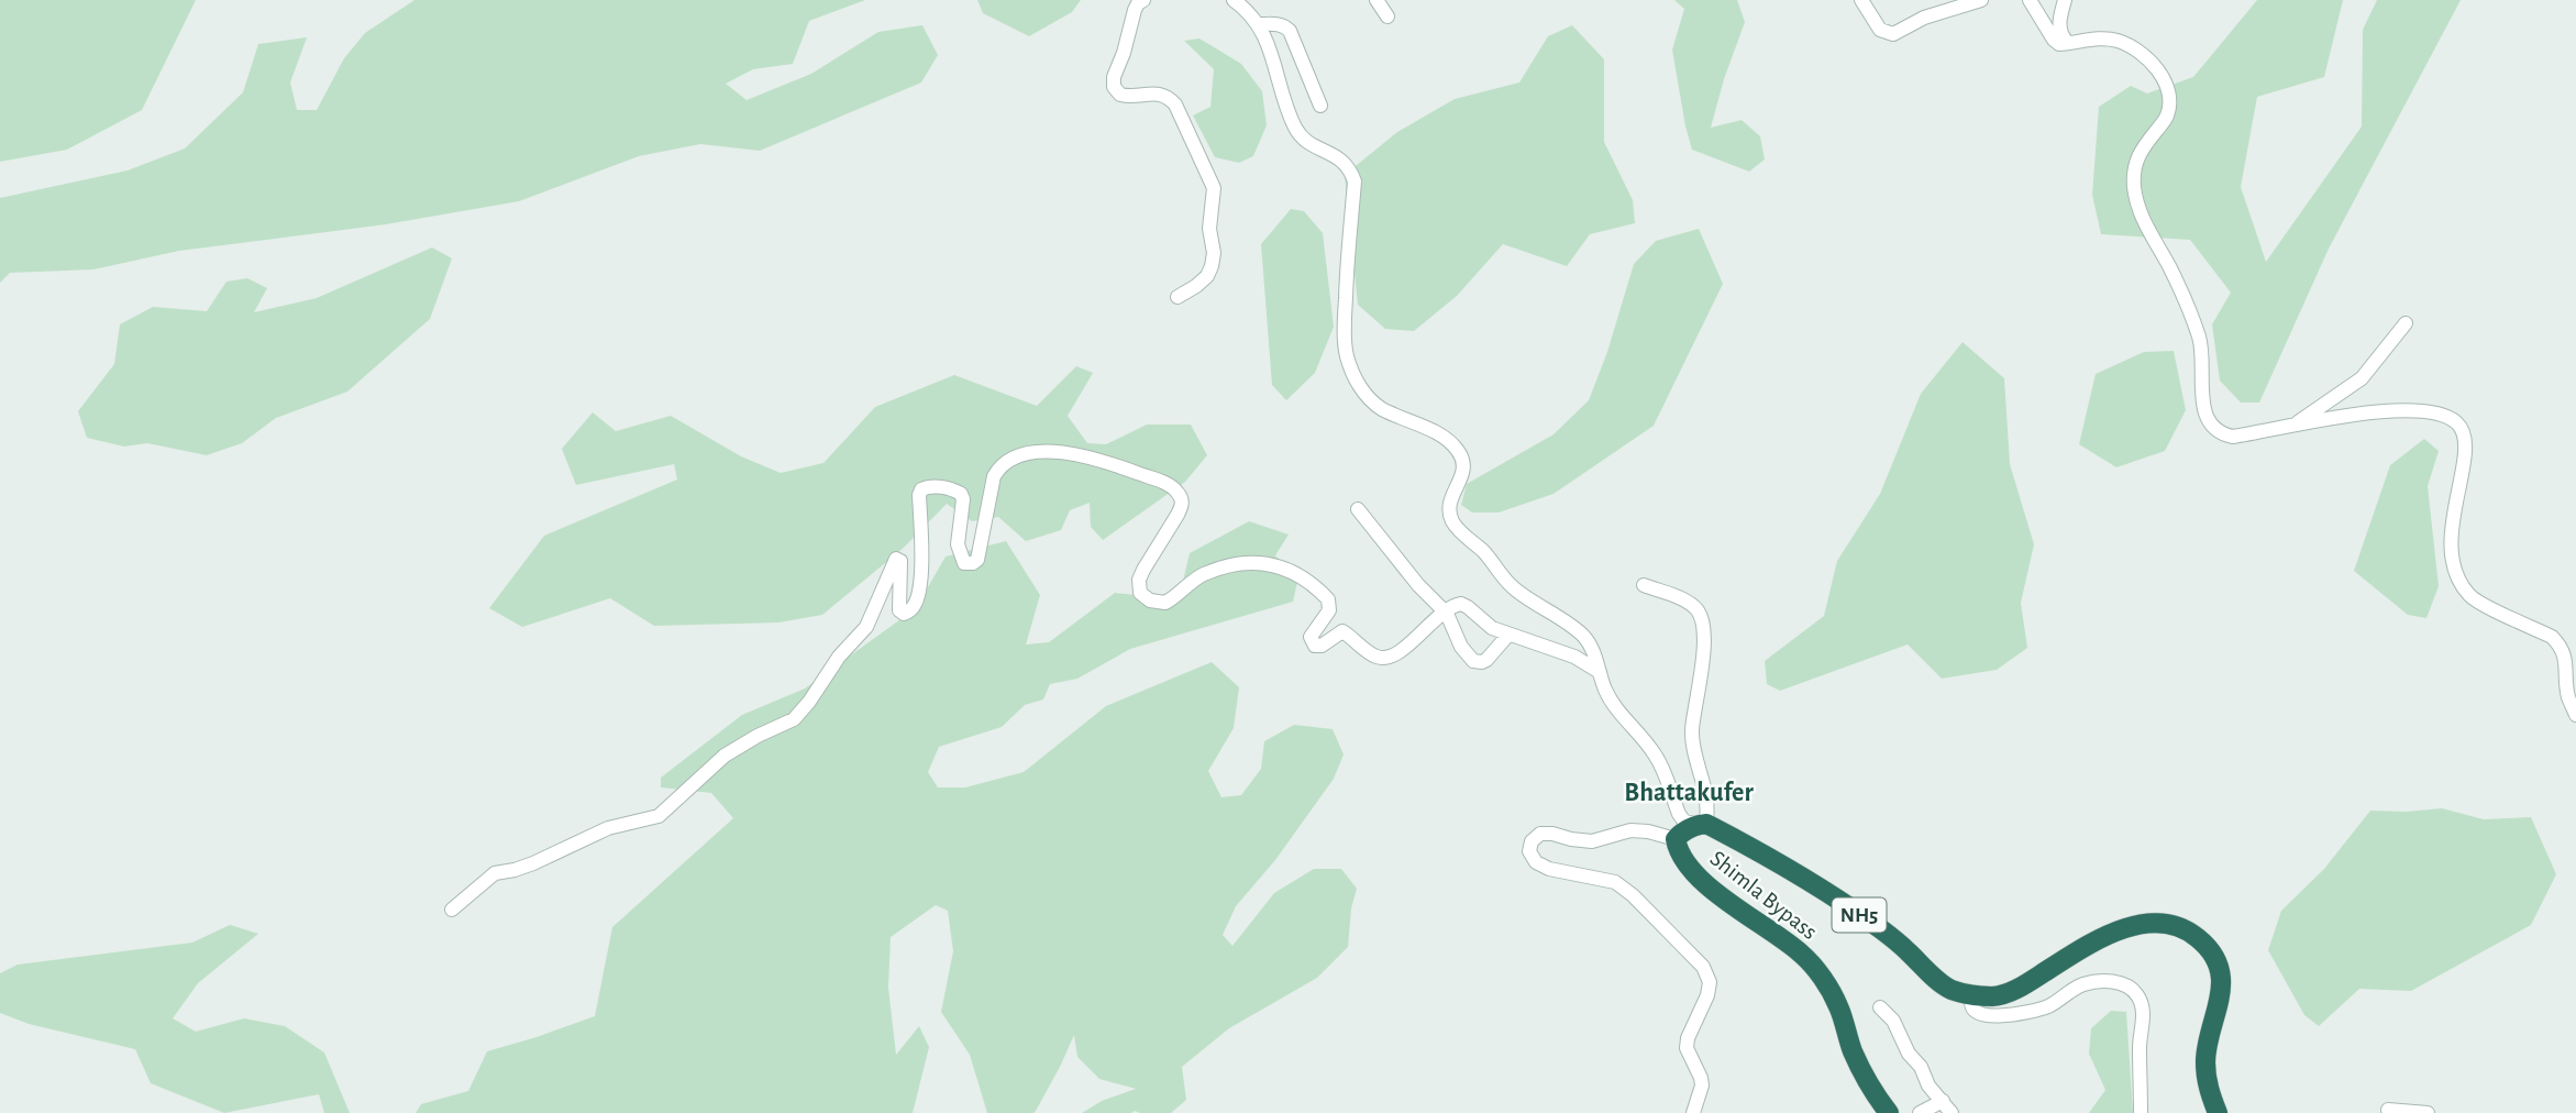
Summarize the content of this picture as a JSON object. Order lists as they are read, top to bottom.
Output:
{
  "streets": {
    "highway": ["Shimla Bypass", "NH5"]
  },
  "districts": ["Bhattakufer"]
}
